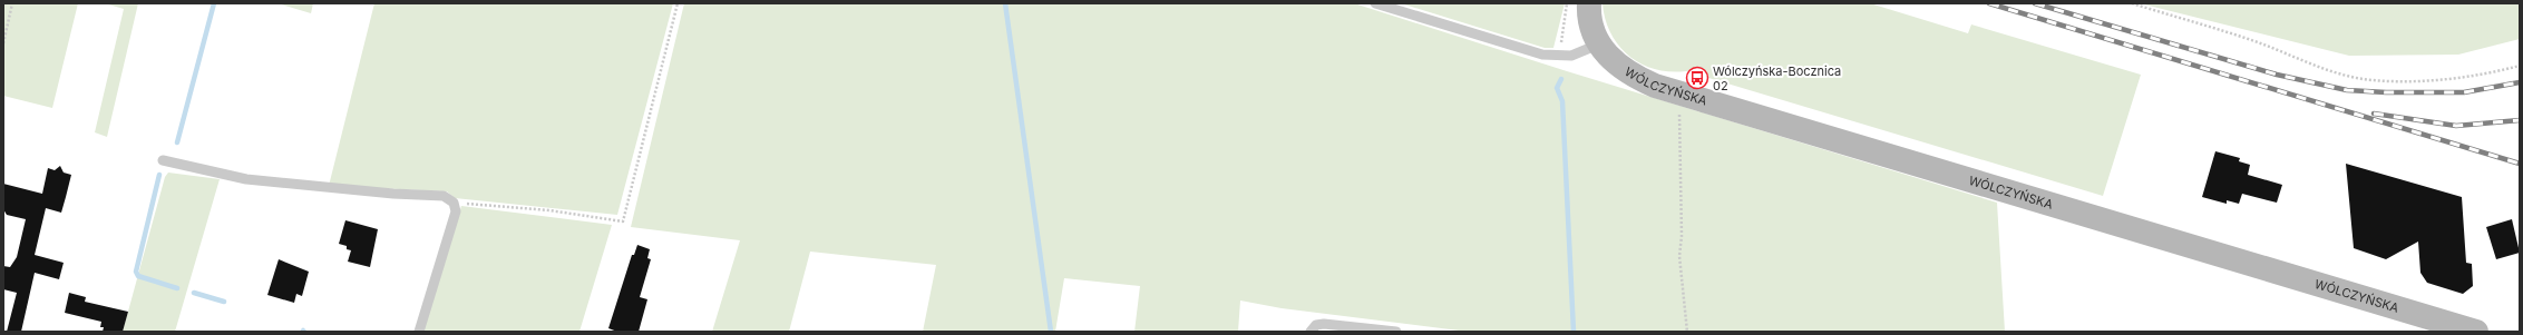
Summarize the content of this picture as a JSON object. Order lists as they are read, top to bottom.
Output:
{
  "streets": {
    "street": ["WÓLCZYŃSKA"]
  },
  "places": {
    "bus stop": ["Wólczyńska-Bocznica 02"]
  }
}
